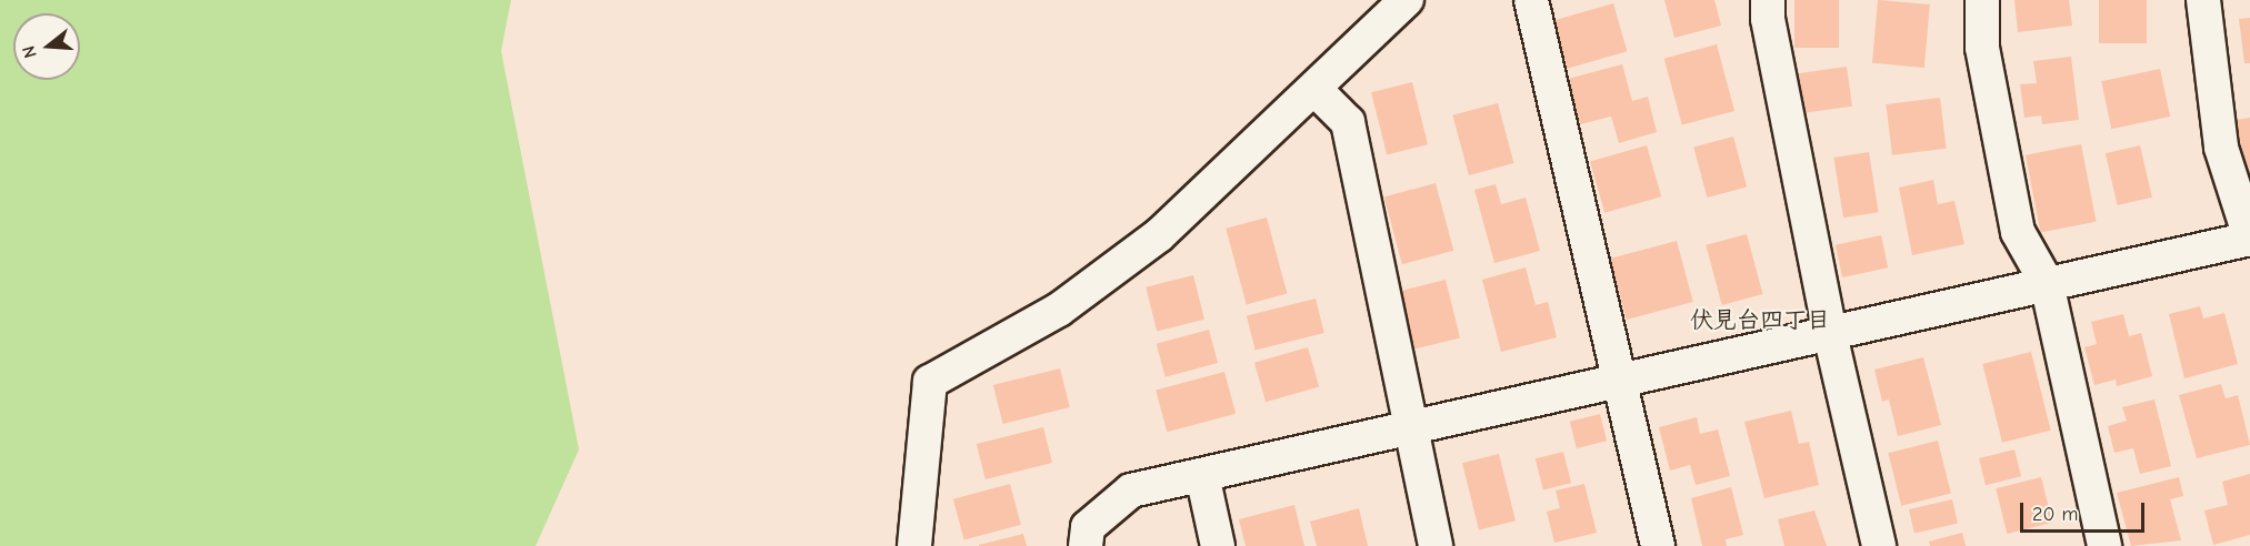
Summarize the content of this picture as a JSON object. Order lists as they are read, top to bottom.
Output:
{
  "districts": ["伏見台四丁目"],
  "scale_bar": "20 m",
  "north": "left"
}
